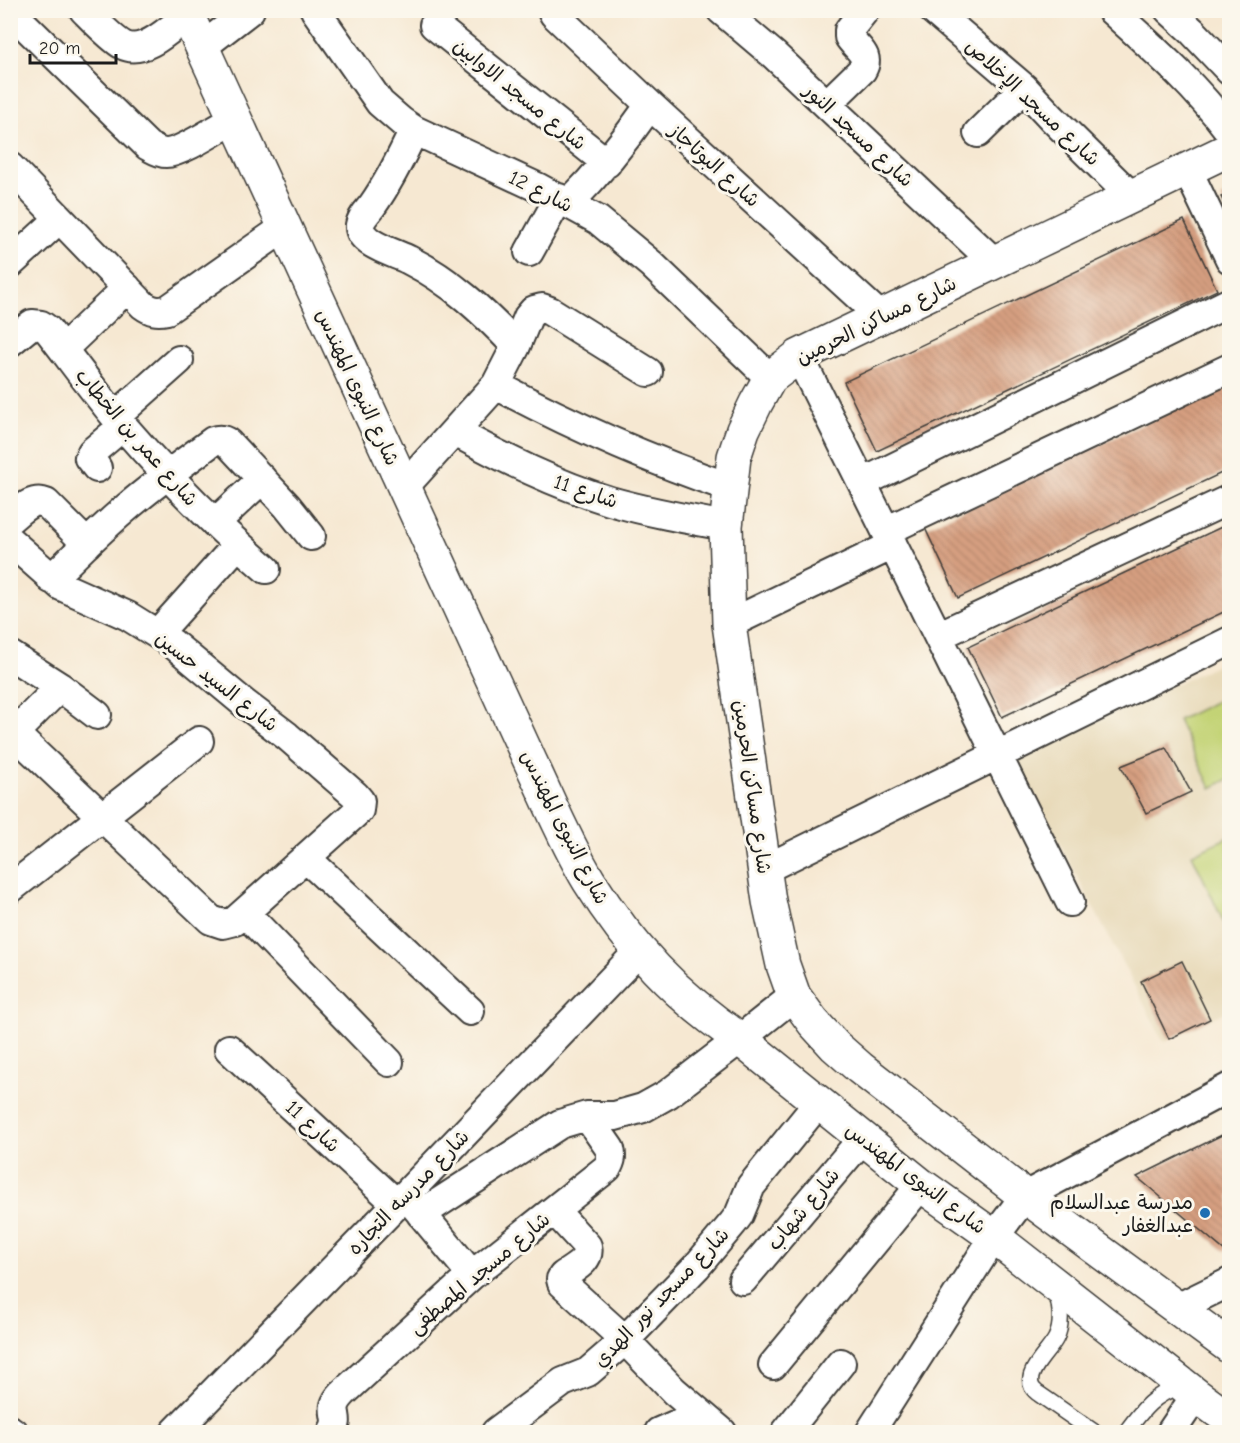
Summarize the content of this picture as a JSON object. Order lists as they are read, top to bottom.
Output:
{
  "streets": {
    "street": [
      "شارع مسجد الاوابين",
      "شارع مسجد الإخلاص",
      "شارع مسجد النور",
      "شارع البوتاجاز",
      "شارع 12",
      "شارع مساكن الحرمين",
      "شارع النبوى المهندس",
      "شارع عمر بن الخطاب",
      "شارع 11",
      "شارع السيد حسين",
      "شارع مدرسه التجاره",
      "شارع شهاب",
      "شارع مسجد المصطفى",
      "شارع مسجد نور الهدي"
    ]
  },
  "crossings": [
    ["شارع مسجد الإخلاص", "شارع مساكن الحرمين"],
    ["شارع مسجد النور", "شارع مساكن الحرمين"],
    ["شارع البوتاجاز", "شارع مساكن الحرمين"],
    ["شارع 12", "شارع مساكن الحرمين"],
    ["شارع مساكن الحرمين", "شارع 11"],
    ["شارع النبوى المهندس", "شارع مدرسه التجاره"],
    ["شارع النبوى المهندس", "شارع شهاب"],
    ["شارع النبوى المهندس", "شارع مسجد نور الهدي"],
    ["شارع 11", "شارع مدرسه التجاره"],
    ["شارع 11", "شارع مسجد المصطفى"]
  ],
  "places": ["مدرسة عبدالسلام عبدالغفار"],
  "scale_bar": "20 m"
}
